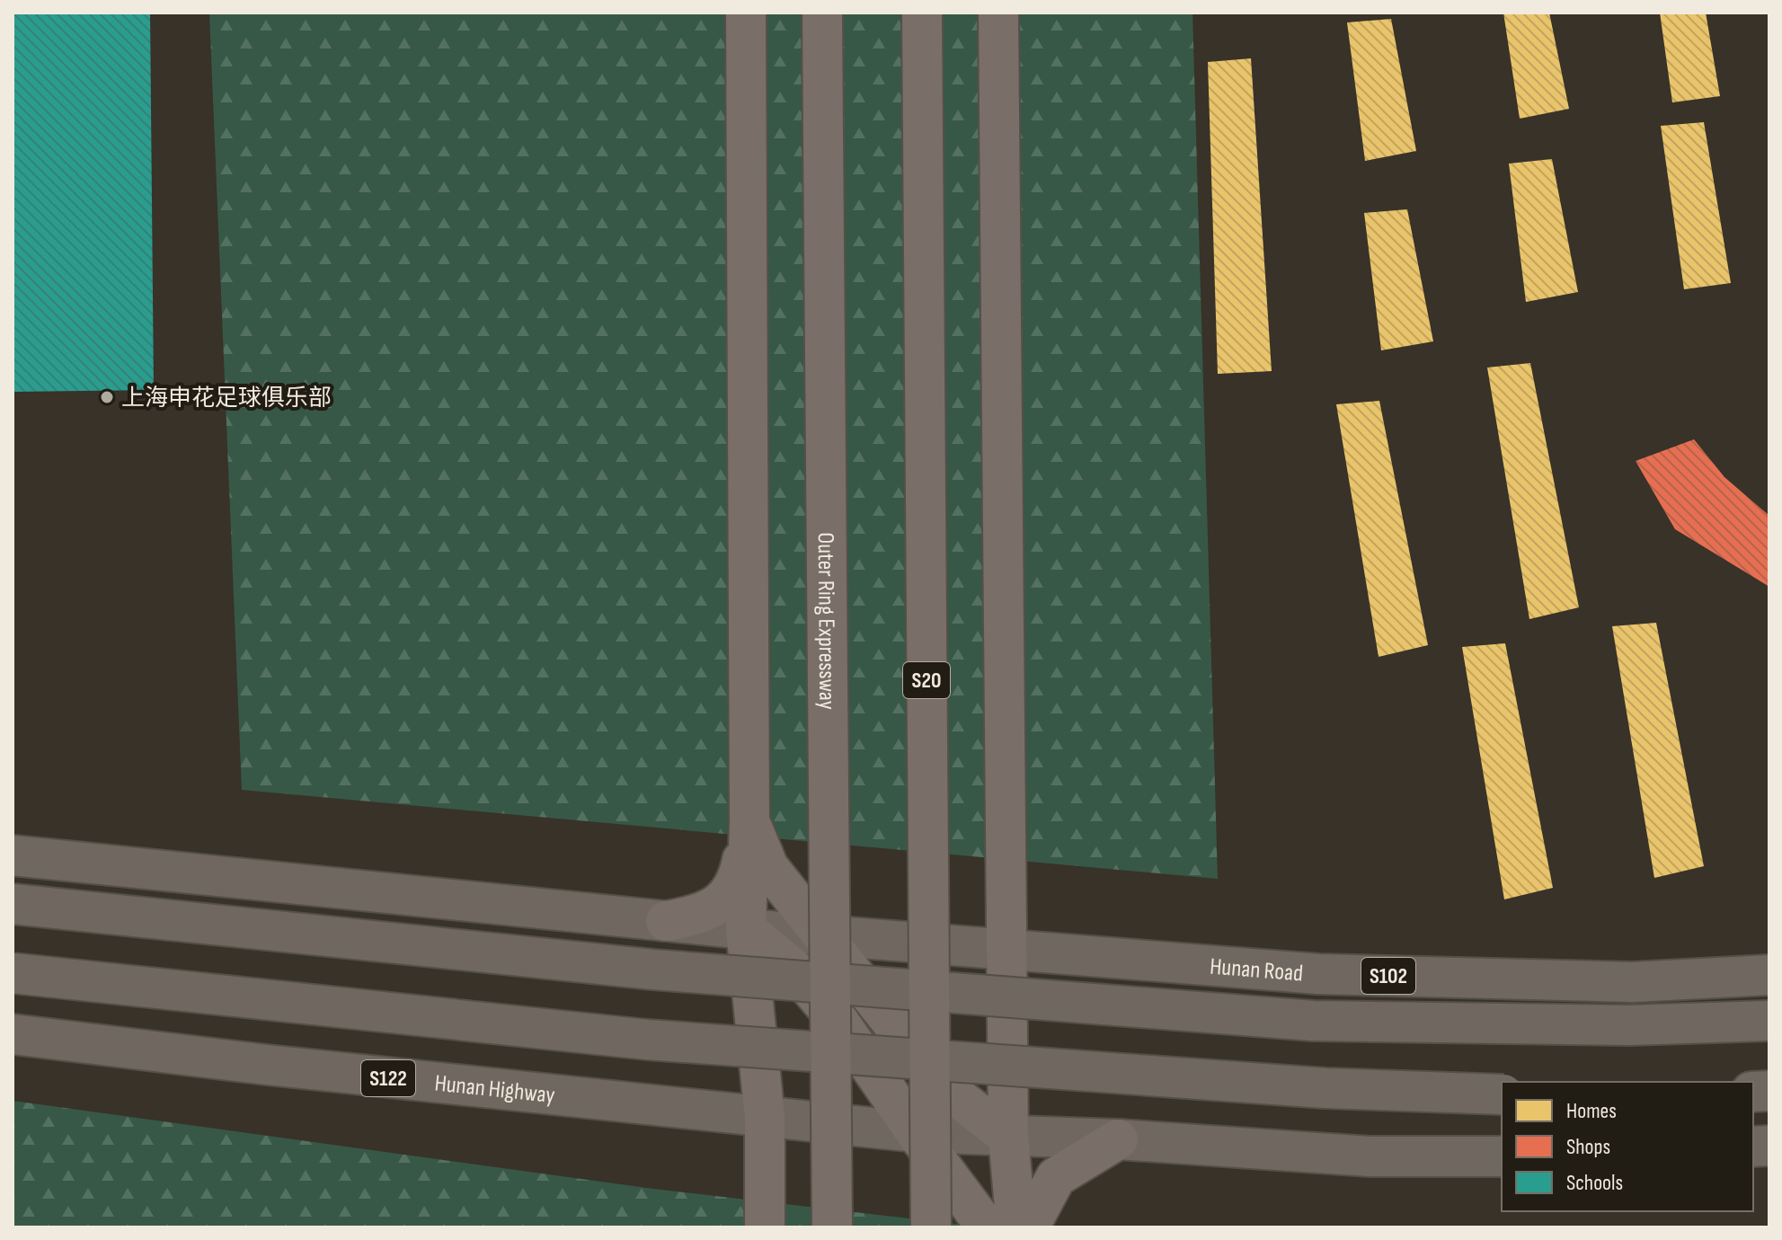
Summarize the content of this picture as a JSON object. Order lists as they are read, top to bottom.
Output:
{
  "streets": {
    "highway": ["Outer Ring Expressway", "S20"],
    "main road": [
      "Hunan Road",
      "S102",
      "S122",
      "Hunan Highway"
    ]
  },
  "places": ["上海申花足球俱乐部"],
  "legend": ["Homes", "Shops", "Schools"]
}
